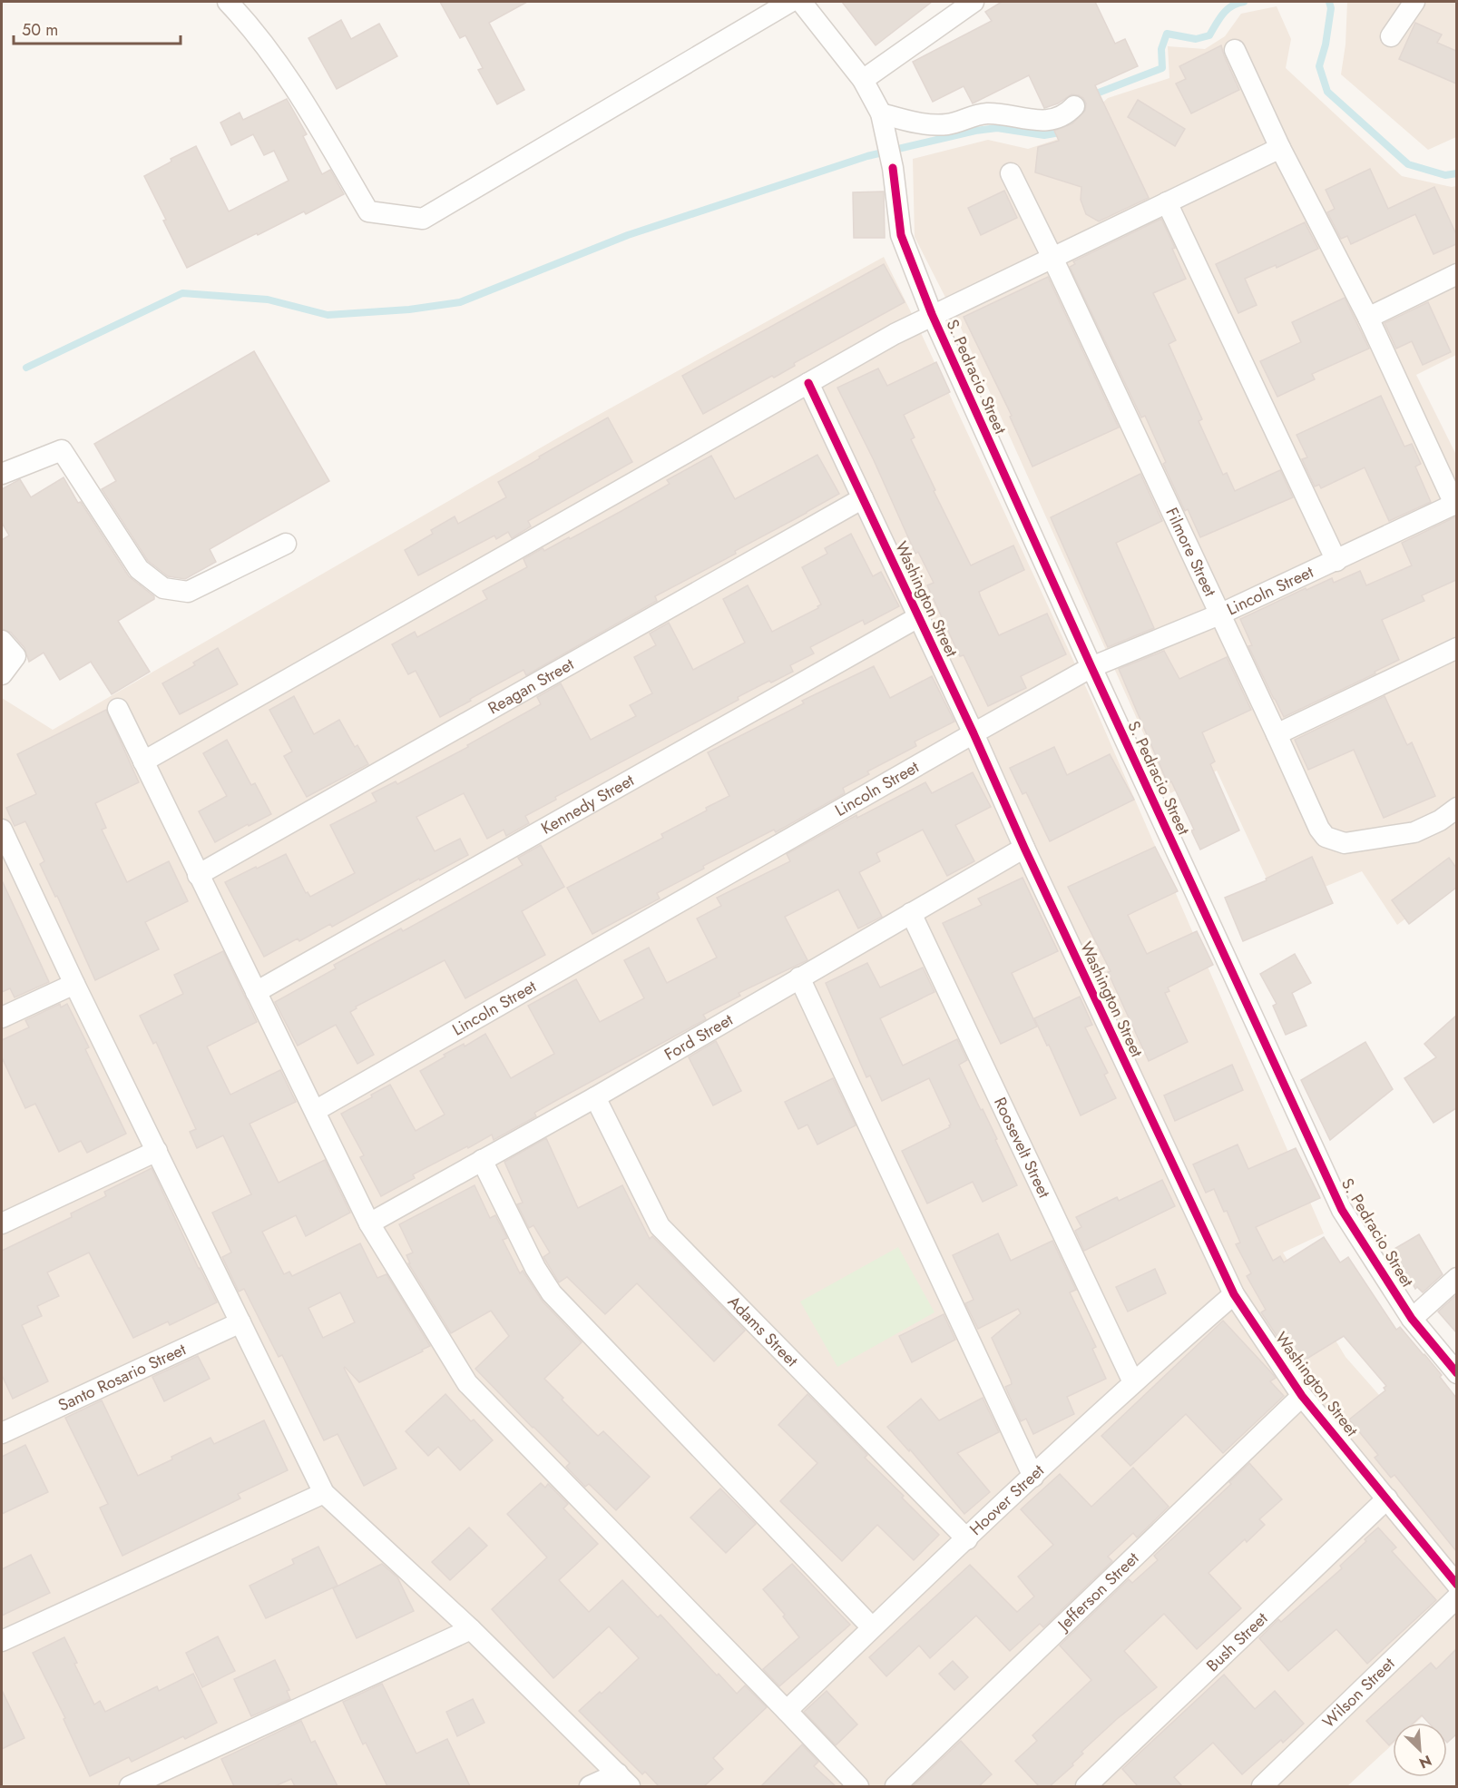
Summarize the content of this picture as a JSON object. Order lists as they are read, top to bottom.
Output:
{
  "streets": {
    "street": [
      "S. Pedracio Street",
      "Filmore Street",
      "Lincoln Street",
      "Washington Street",
      "Reagan Street",
      "Kennedy Street",
      "Ford Street",
      "Roosevelt Street",
      "Adams Street",
      "Santo Rosario Street",
      "Hoover Street",
      "Jefferson Street",
      "Bush Street",
      "Wilson Street"
    ]
  },
  "crossings": [
    ["S. Pedracio Street", "Lincoln Street"],
    ["Filmore Street", "Lincoln Street"],
    ["Lincoln Street", "Washington Street"],
    ["Washington Street", "Reagan Street"],
    ["Washington Street", "Kennedy Street"],
    ["Washington Street", "Ford Street"],
    ["Washington Street", "Hoover Street"],
    ["Washington Street", "Jefferson Street"],
    ["Washington Street", "Bush Street"],
    ["Ford Street", "Roosevelt Street"],
    ["Ford Street", "Adams Street"],
    ["Roosevelt Street", "Hoover Street"],
    ["Adams Street", "Hoover Street"]
  ],
  "scale_bar": "50 m",
  "north": "bottom right"
}
